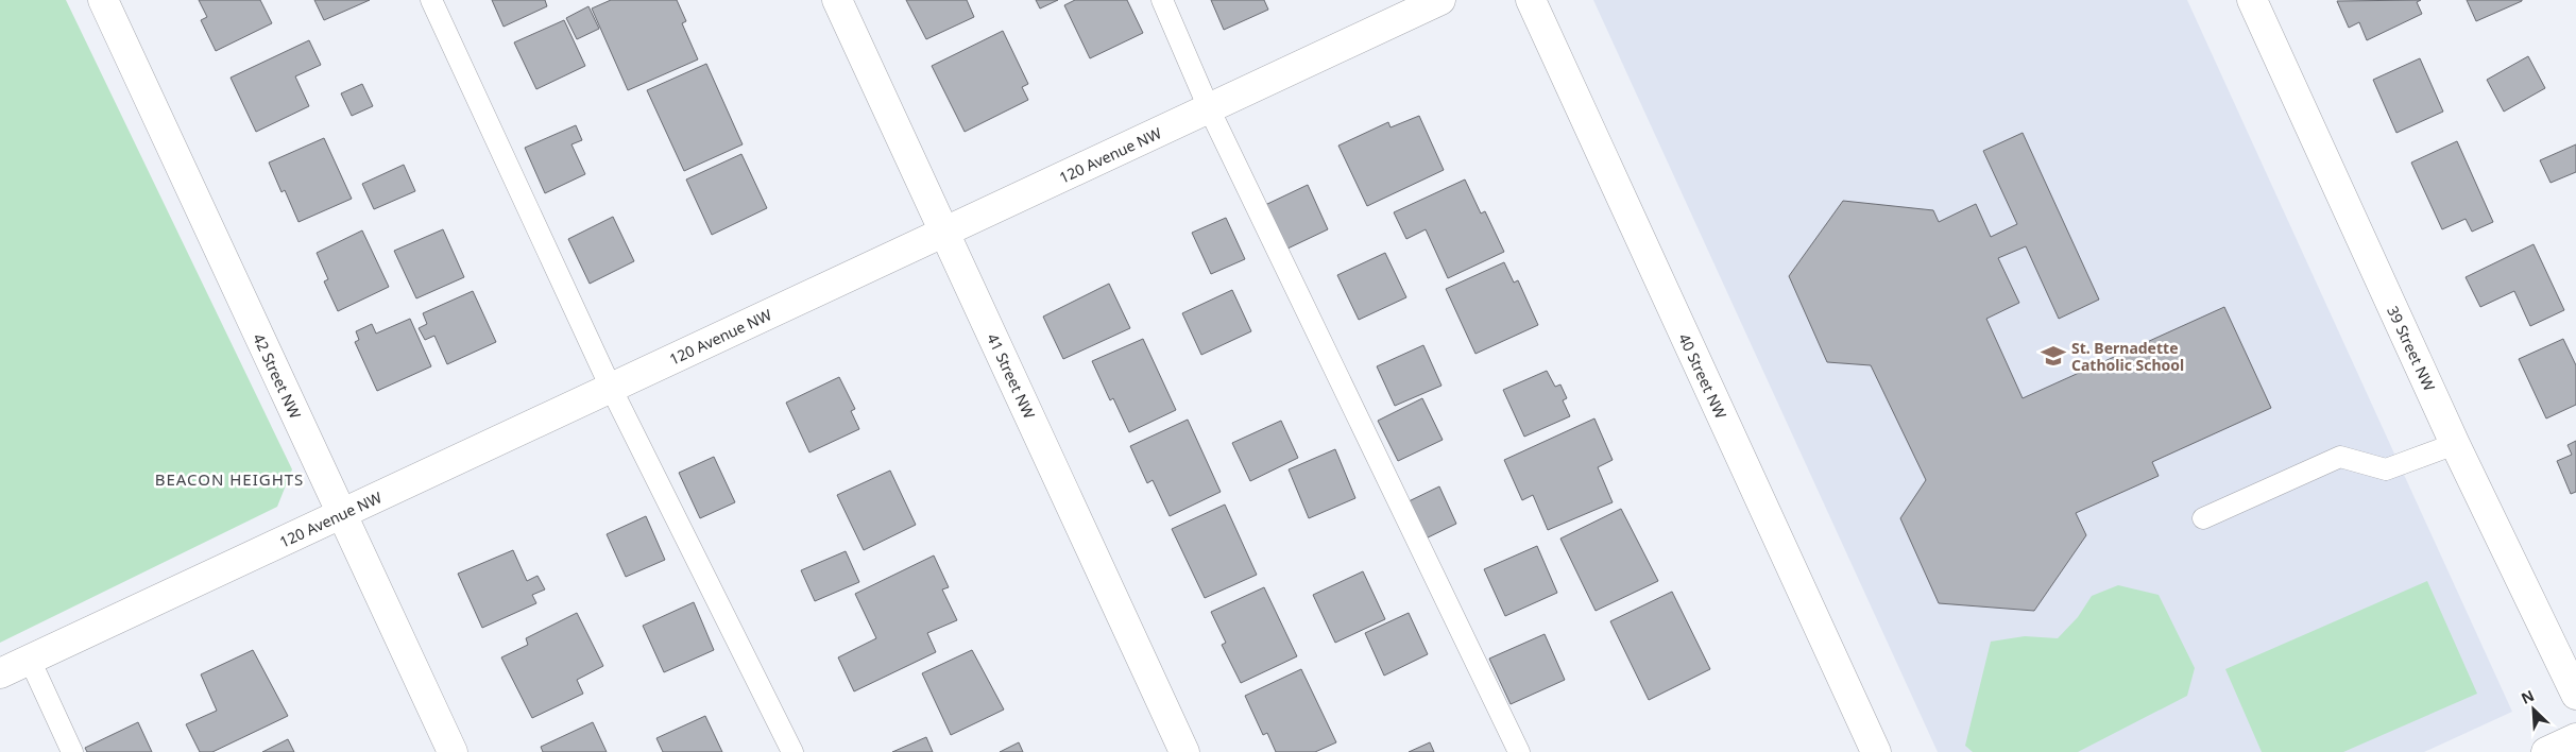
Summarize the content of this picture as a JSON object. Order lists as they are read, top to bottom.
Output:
{
  "streets": {
    "street": [
      "120 Avenue NW",
      "39 Street NW",
      "42 Street NW",
      "41 Street NW",
      "40 Street NW"
    ]
  },
  "crossings": [
    ["120 Avenue NW", "42 Street NW"],
    ["120 Avenue NW", "41 Street NW"]
  ],
  "districts": ["BEACON HEIGHTS"],
  "places": {
    "school or university": ["St. Bernadette Catholic School"]
  },
  "north": "top left"
}
